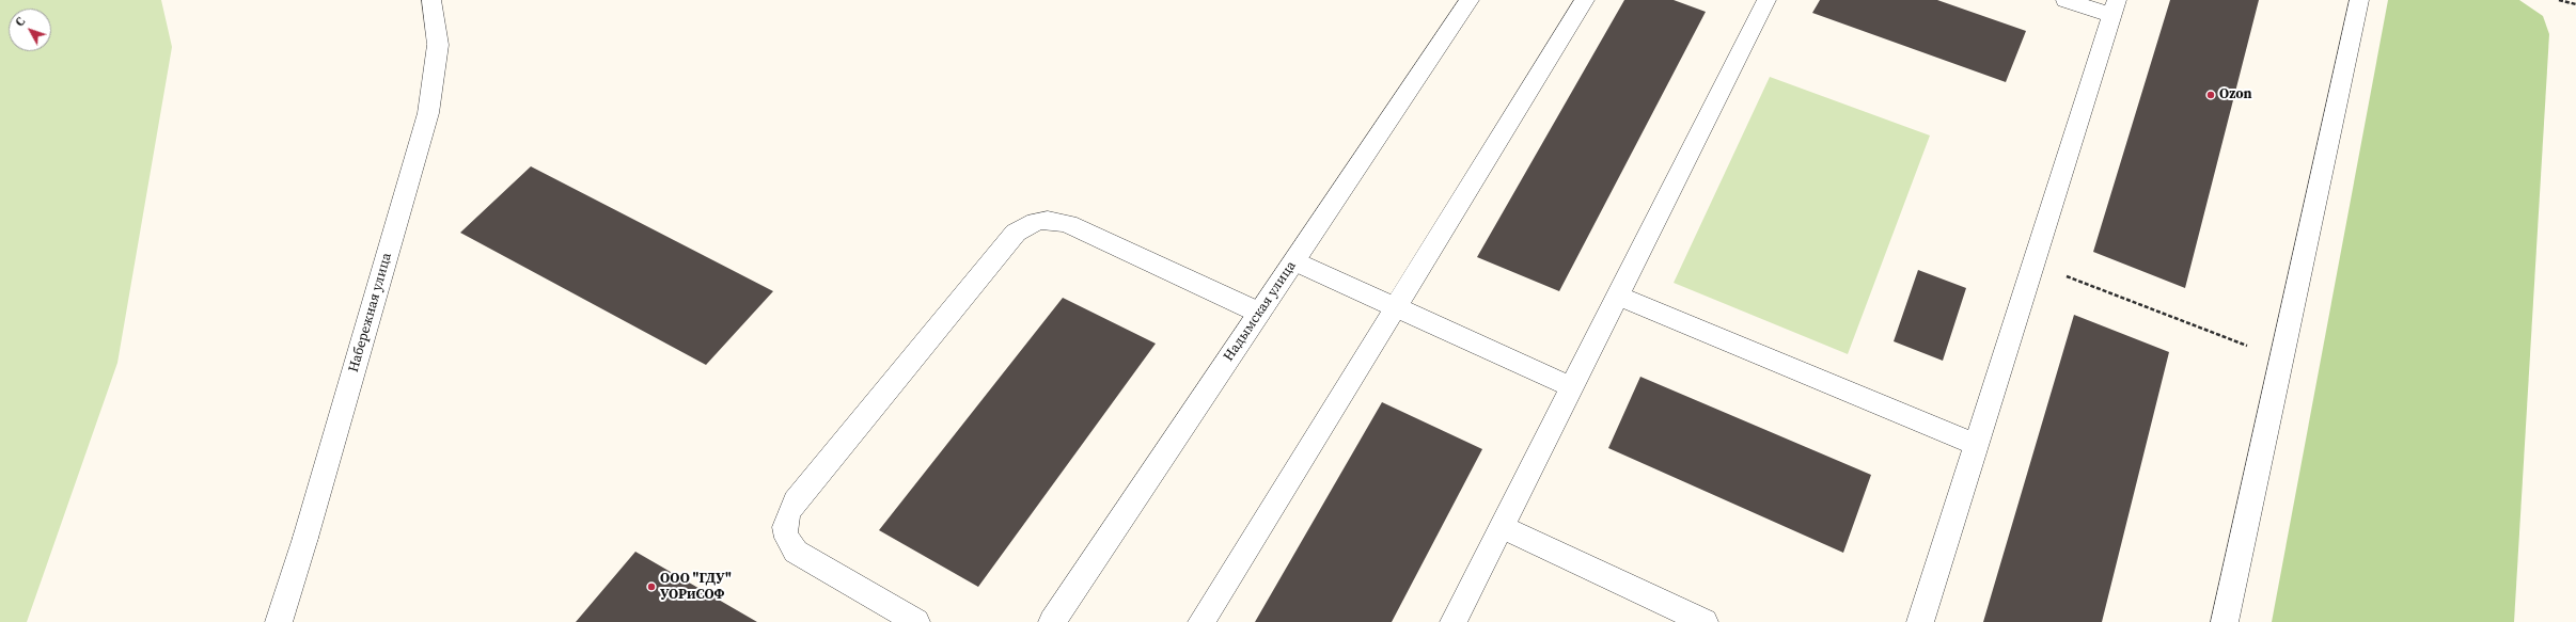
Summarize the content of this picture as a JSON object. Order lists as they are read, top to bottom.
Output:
{
  "streets": {
    "street": ["Надымская улица", "Набережная улица"]
  },
  "places": ["Ozon", "ООО \"ГДУ\" УОРиСОФ"],
  "north": "top left"
}
